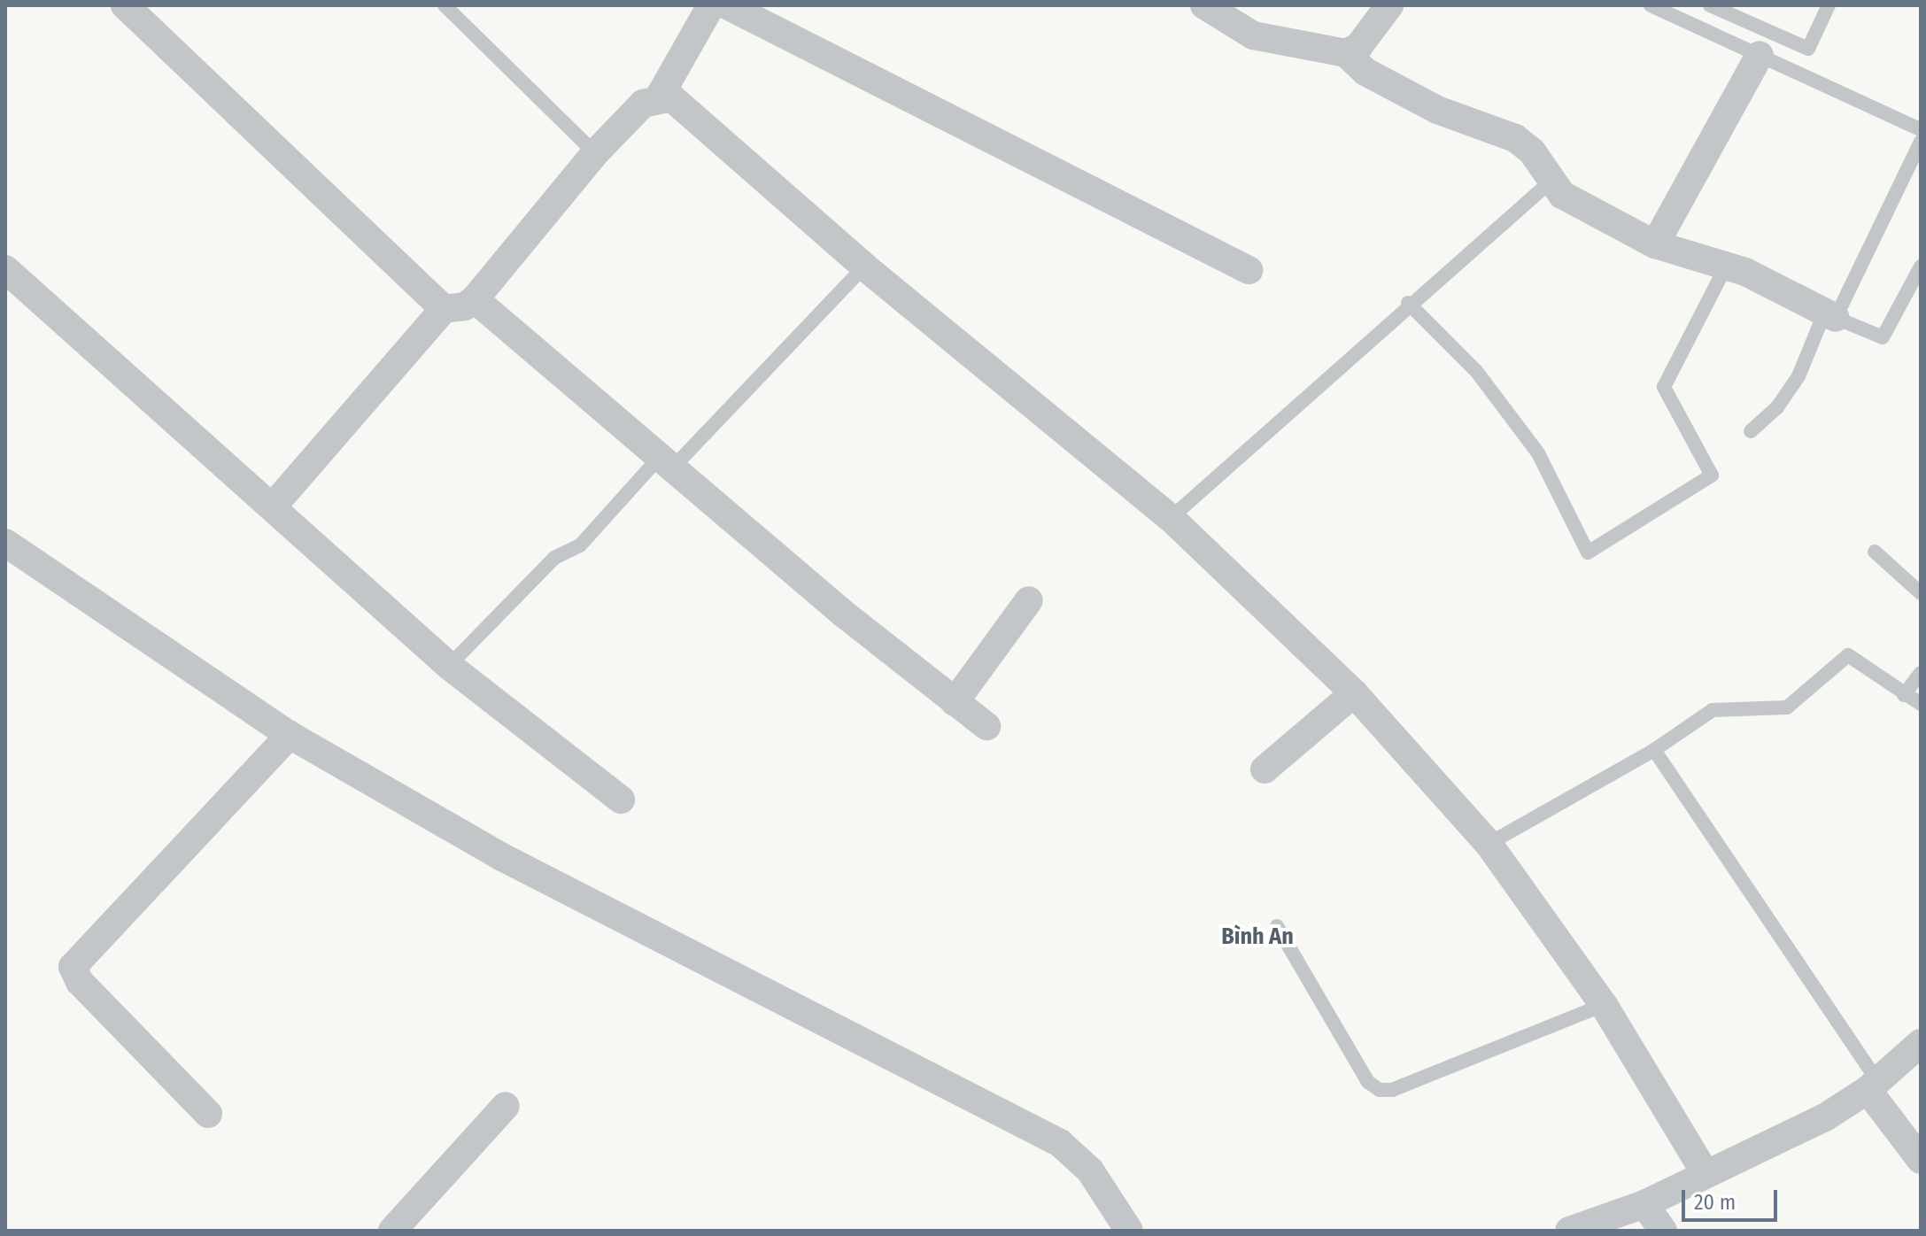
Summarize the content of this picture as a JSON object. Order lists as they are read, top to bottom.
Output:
{
  "districts": ["Bình An"],
  "scale_bar": "20 m"
}
